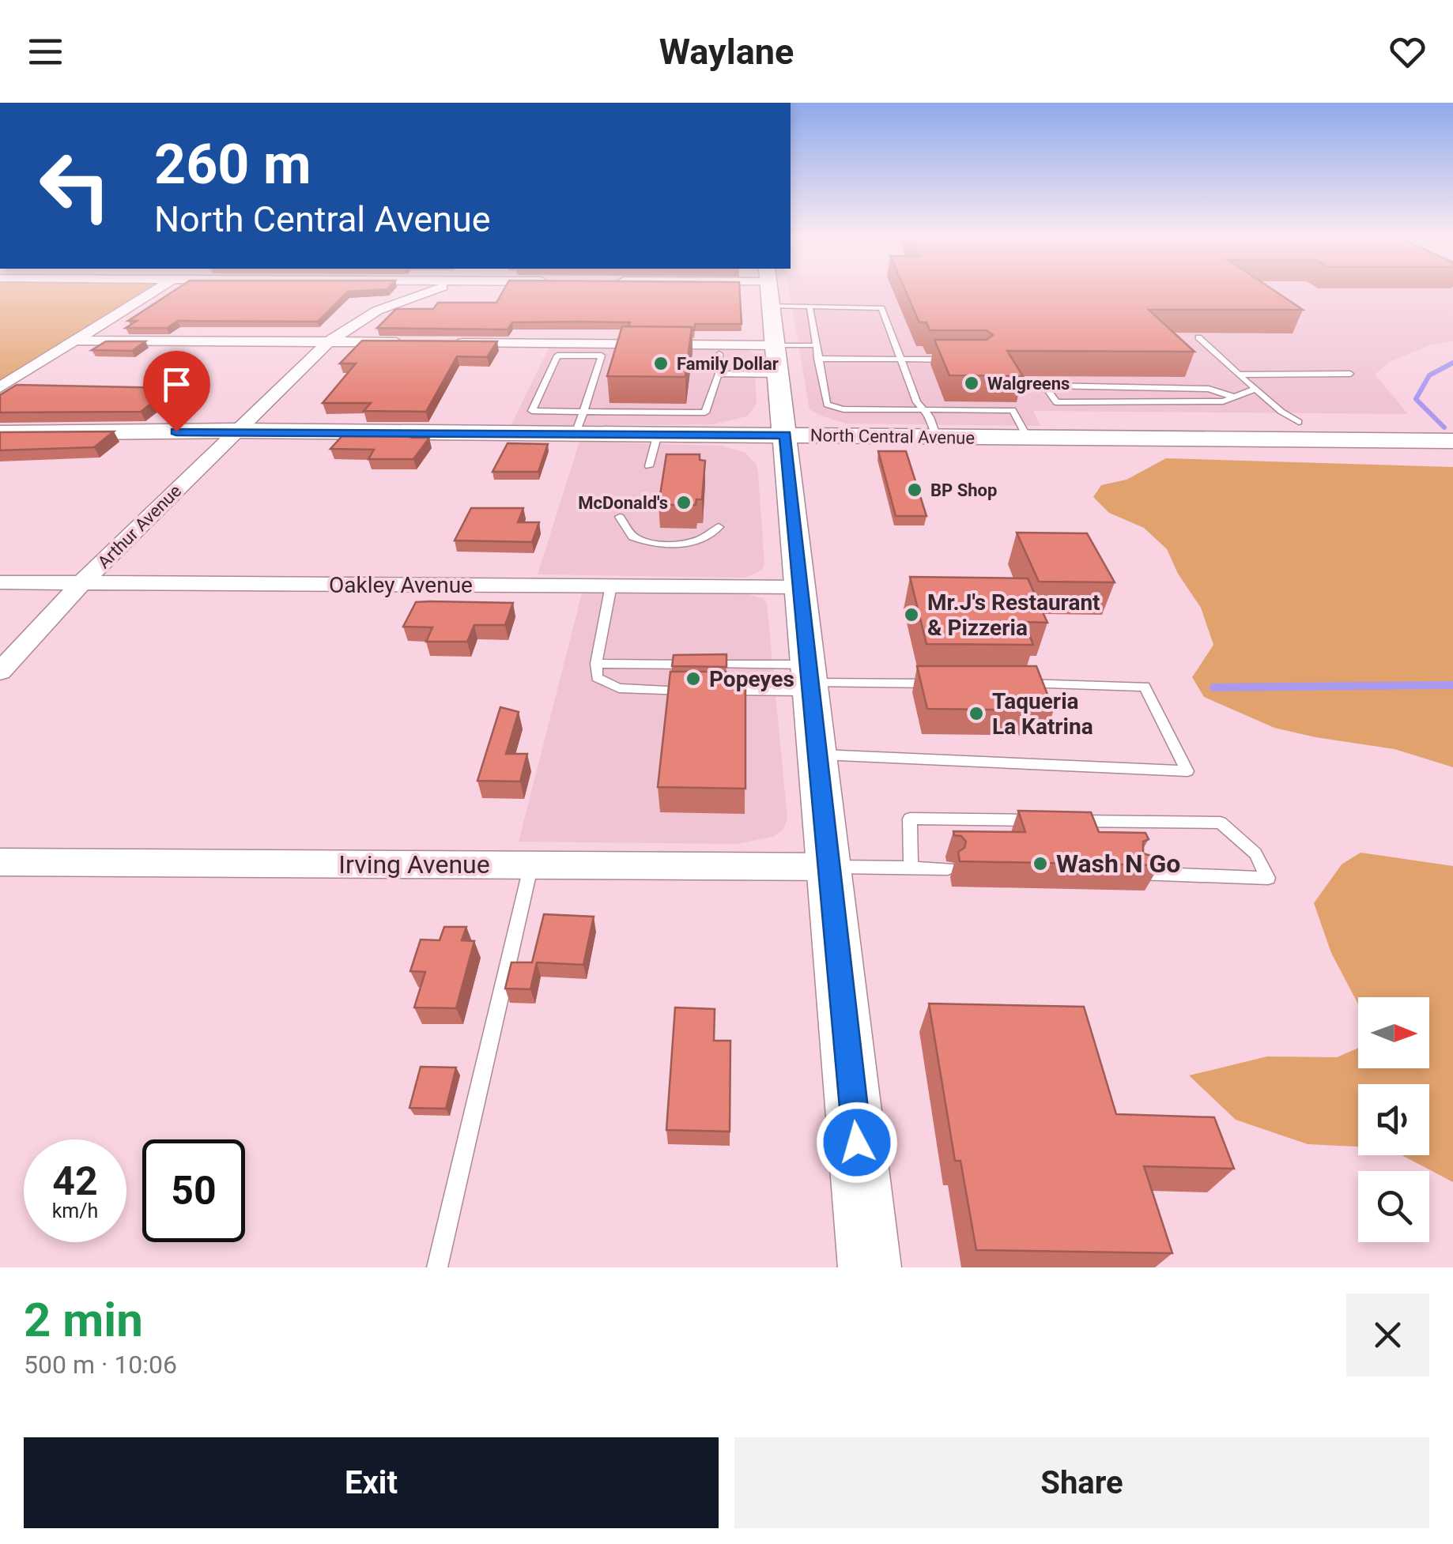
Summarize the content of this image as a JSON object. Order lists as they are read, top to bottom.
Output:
{
  "streets": {
    "main road": ["North Central Avenue"],
    "street": ["Arthur Avenue", "Oakley Avenue", "Irving Avenue"]
  },
  "crossings": [
    ["North Central Avenue", "Arthur Avenue"],
    ["Arthur Avenue", "Oakley Avenue"]
  ],
  "places": [
    "Family Dollar",
    "Walgreens",
    "BP Shop",
    "McDonald's",
    "Mr.J's Restaurant & Pizzeria",
    "Popeyes",
    "Taqueria La Katrina",
    "Wash N Go"
  ],
  "north": "right",
  "page": {
    "header": "Waylane",
    "turn": ["260 m", "North Central Avenue"],
    "speed": "42 km/h",
    "limit": "50",
    "heading": ["2 min", "500 m · 10:06"],
    "buttons": ["Exit", "Share"]
  }
}
